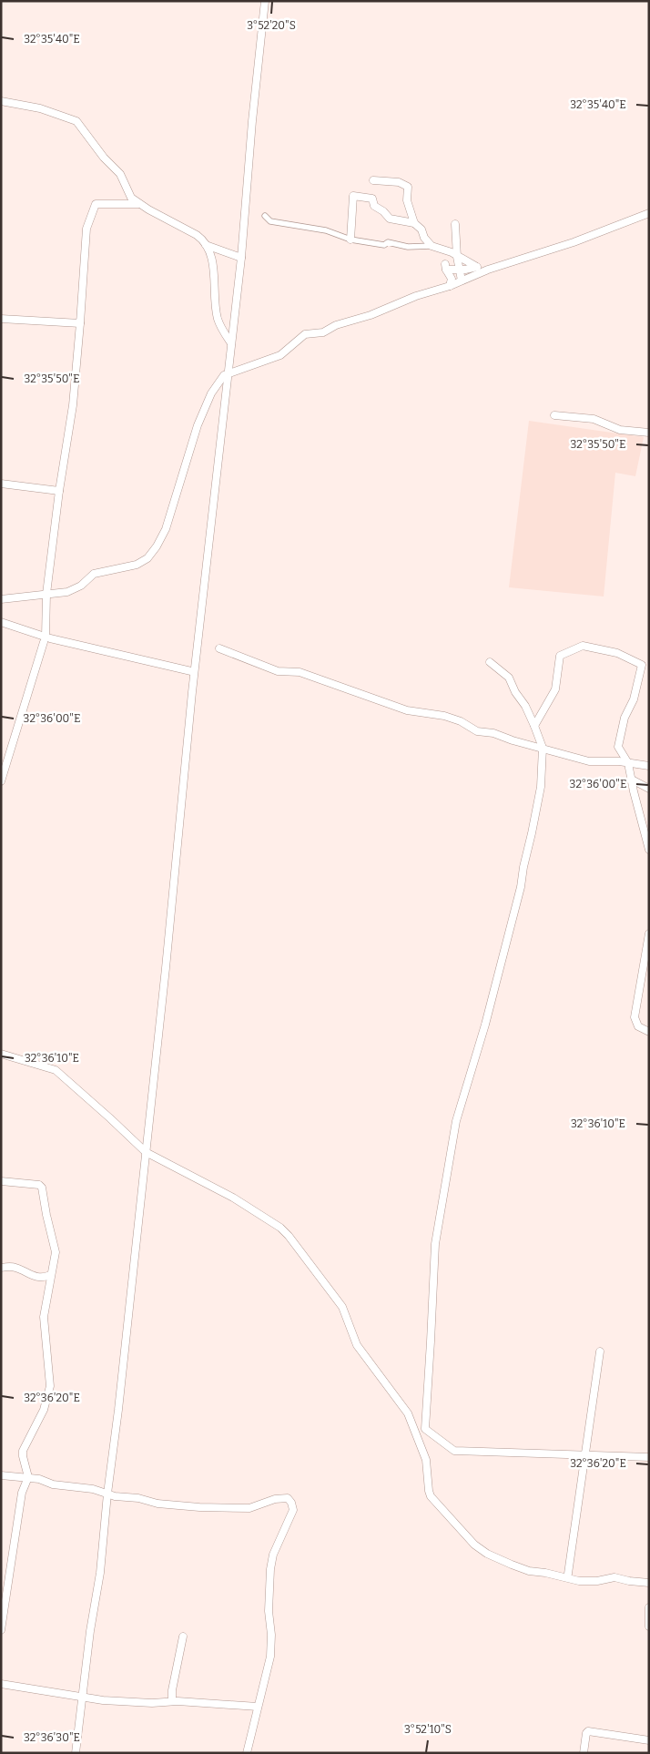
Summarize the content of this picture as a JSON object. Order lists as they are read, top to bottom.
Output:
{
  "coordinates": [
    "3°52'20\"S",
    "32°35'40\"E",
    "32°35'50\"E",
    "32°36'00\"E",
    "32°36'10\"E",
    "32°36'20\"E",
    "3°52'10\"S",
    "32°36'30\"E"
  ]
}
